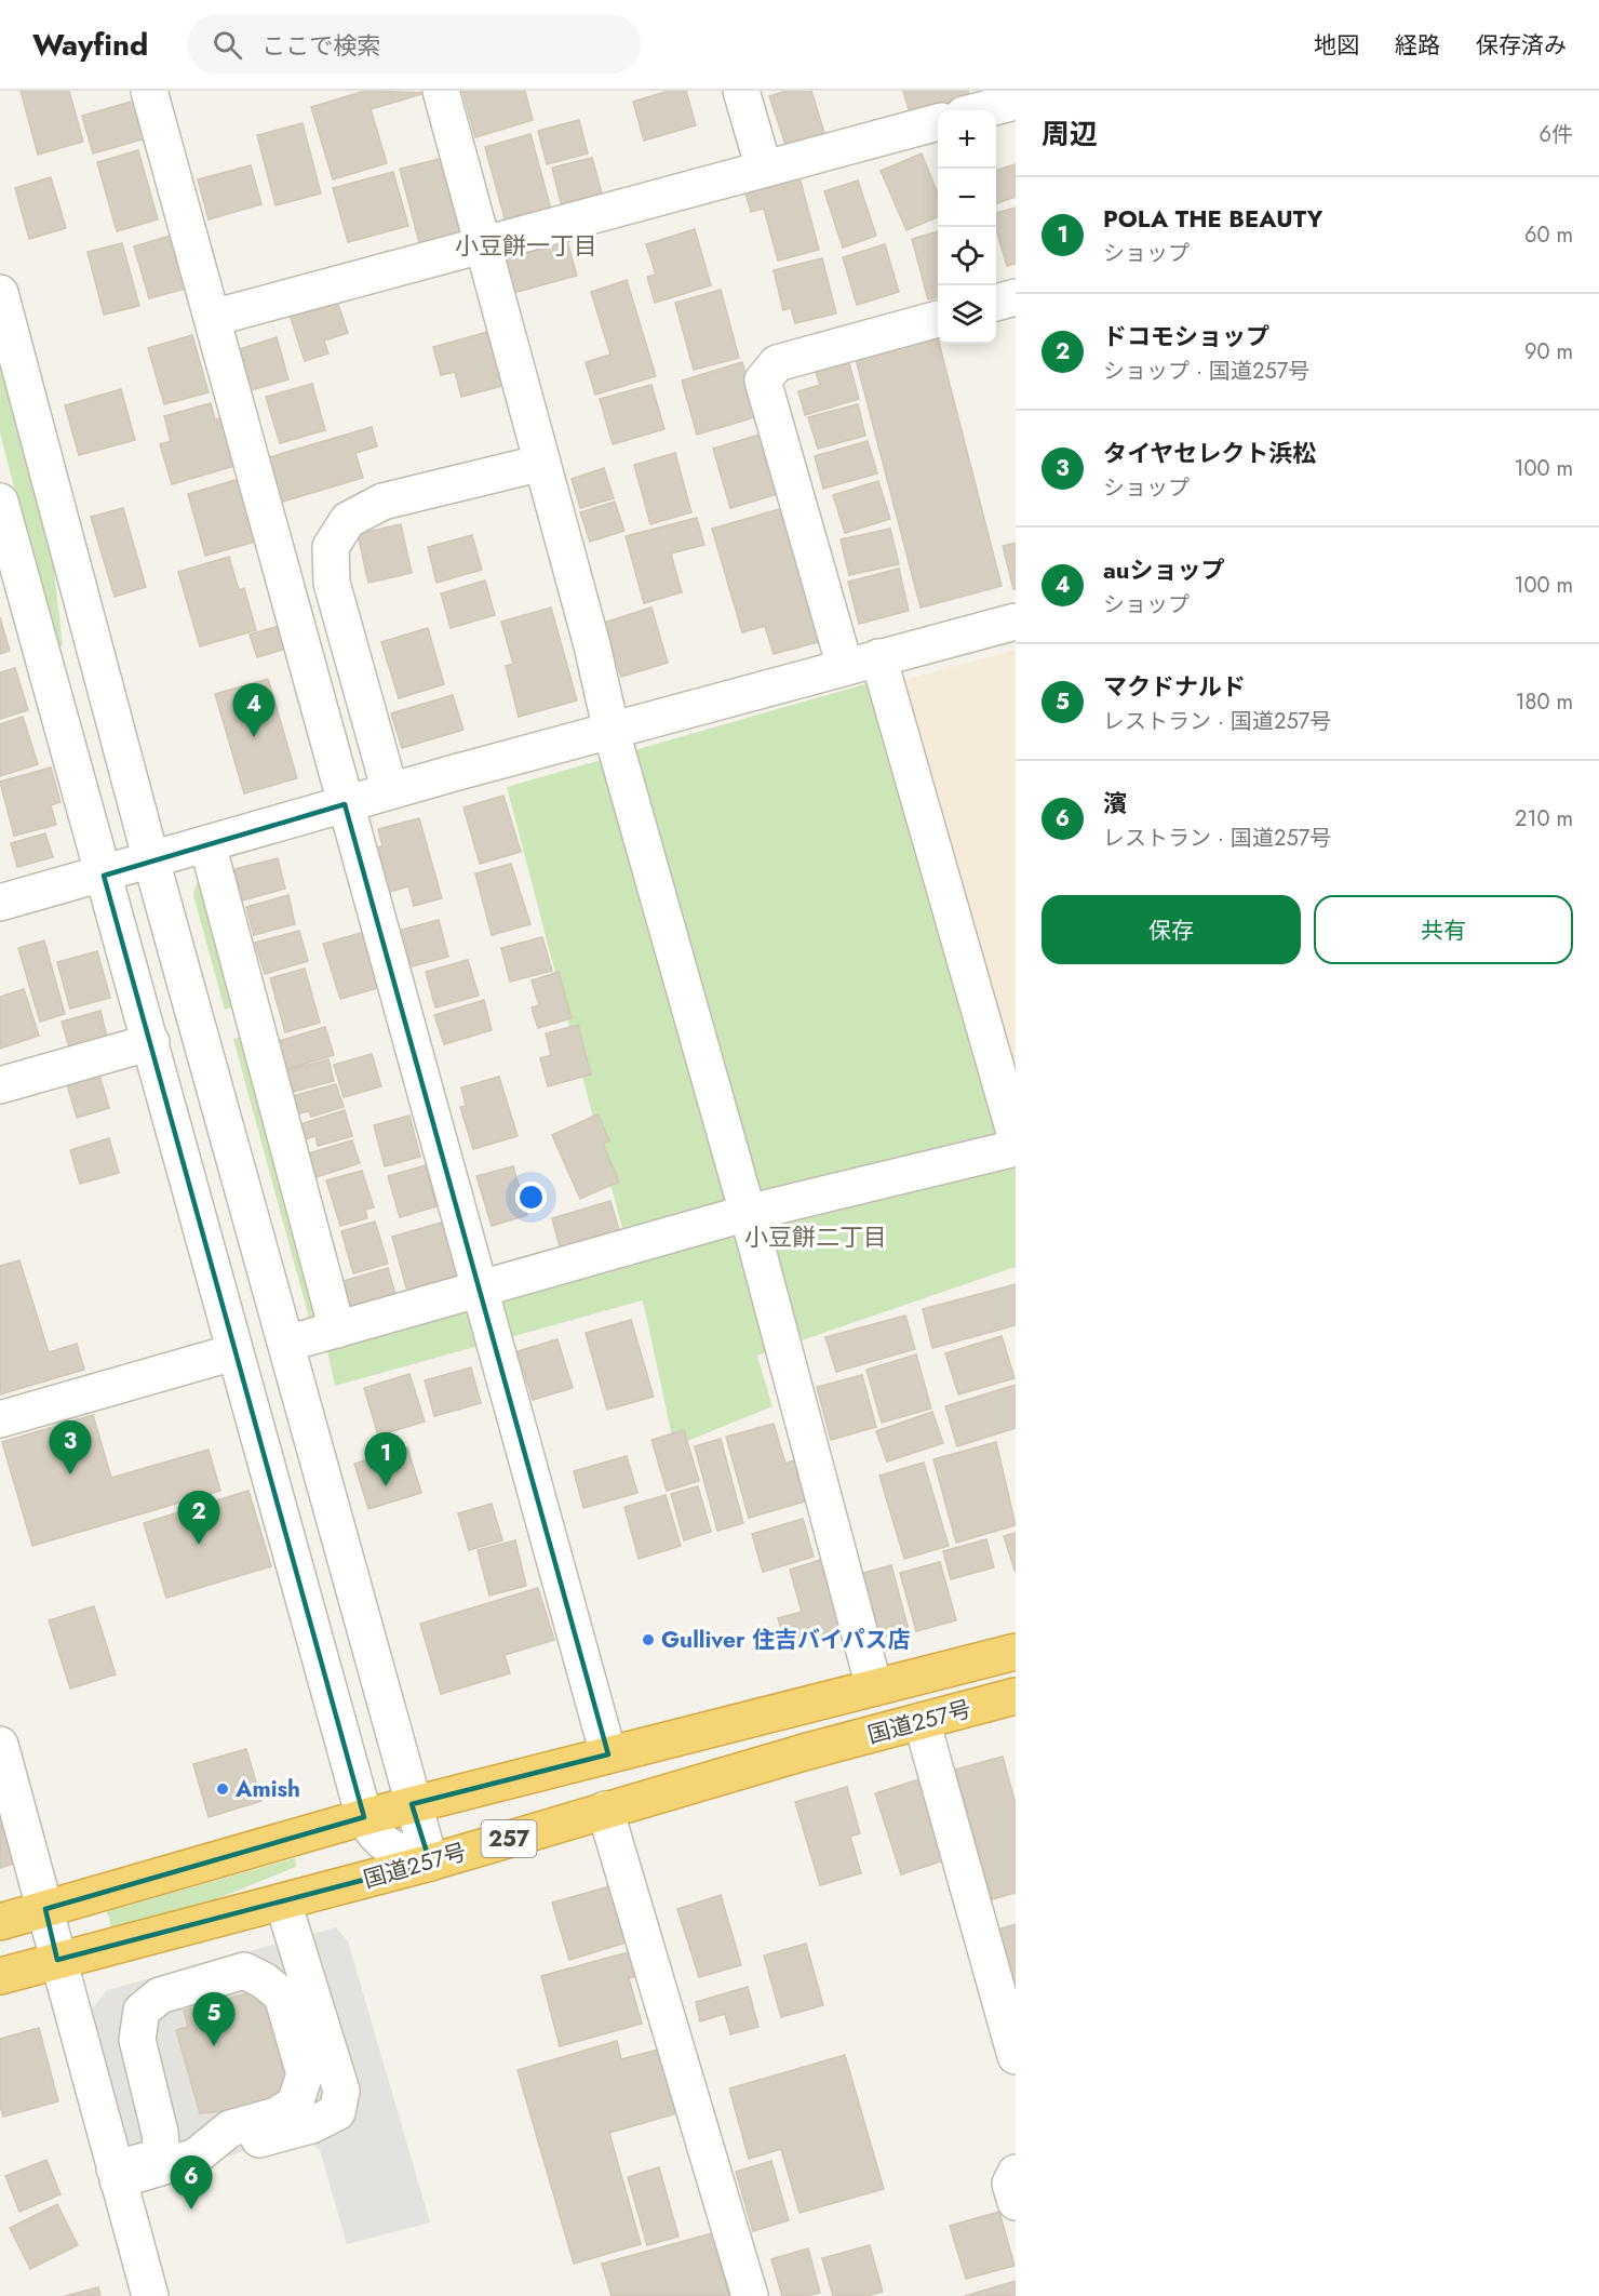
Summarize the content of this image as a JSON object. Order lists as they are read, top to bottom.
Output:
{
  "streets": {
    "highway": ["国道257号", "257"]
  },
  "districts": ["小豆餅一丁目", "小豆餅二丁目"],
  "places": ["Gulliver 住吉バイパス店", "Amish"],
  "page": {
    "header": "Wayfind",
    "search": "ここで検索",
    "nav": ["地図", "経路", "保存済み"],
    "heading": ["周辺", "6件"],
    "map_buttons": ["+", "−"],
    "list": [
      {
        "mark": "1",
        "name": "POLA THE BEAUTY",
        "note": "ショップ",
        "value": "60 m"
      },
      {
        "mark": "2",
        "name": "ドコモショップ",
        "note": "ショップ · 国道257号",
        "value": "90 m"
      },
      {
        "mark": "3",
        "name": "タイヤセレクト浜松",
        "note": "ショップ",
        "value": "100 m"
      },
      {
        "mark": "4",
        "name": "auショップ",
        "note": "ショップ",
        "value": "100 m"
      },
      {
        "mark": "5",
        "name": "マクドナルド",
        "note": "レストラン · 国道257号",
        "value": "180 m"
      },
      {
        "mark": "6",
        "name": "濱",
        "note": "レストラン · 国道257号",
        "value": "210 m"
      }
    ],
    "pins": [
      "4",
      "3",
      "1",
      "2",
      "5",
      "6"
    ],
    "buttons": ["保存", "共有"]
  }
}
